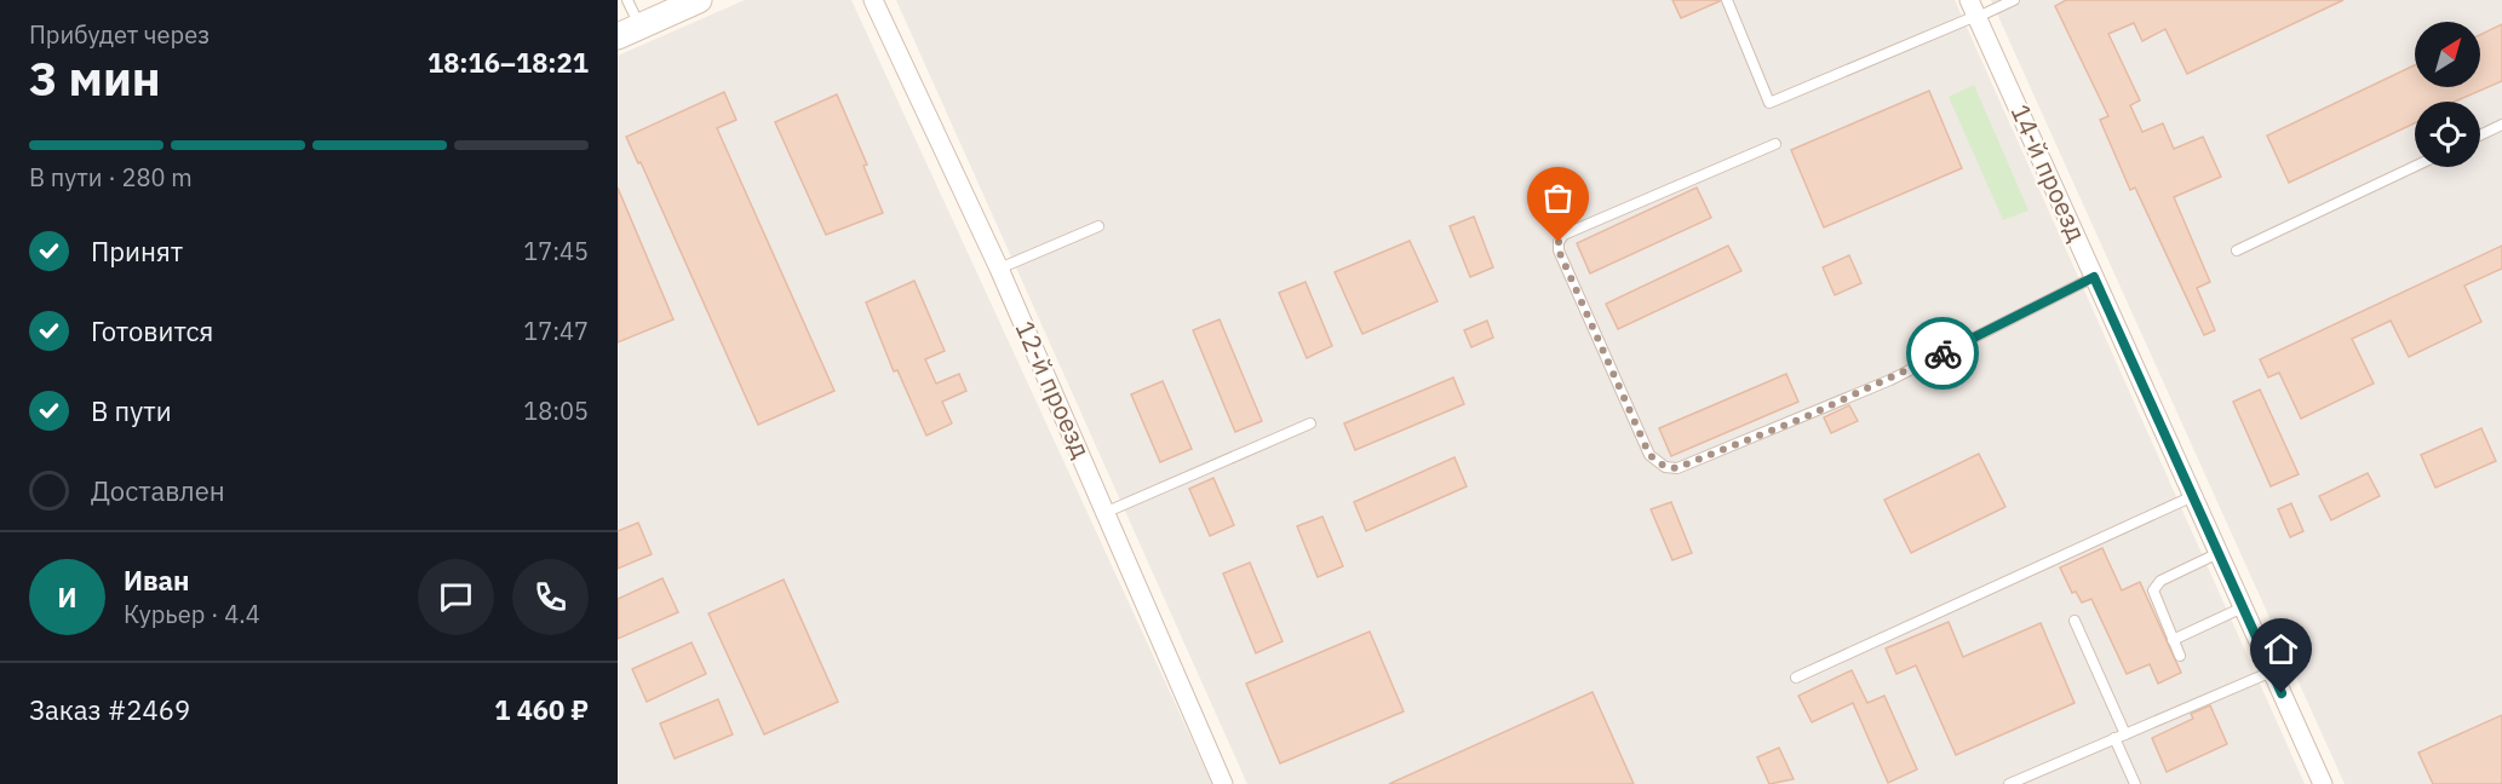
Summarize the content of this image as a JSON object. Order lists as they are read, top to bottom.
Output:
{
  "streets": {
    "street": ["14-й проезд", "12-й проезд"]
  },
  "north": "top right",
  "page": {
    "heading": ["3 мин", "Прибудет через", "18:16–18:21"],
    "panel": [
      "Иван",
      "Курьер · 4.4",
      "Заказ #2469",
      "1 460 ₽"
    ],
    "bar": "В пути · 280 m",
    "list": [
      ["Принят", "17:45"],
      ["Готовится", "17:47"],
      ["В пути", "18:05"],
      "Доставлен"
    ],
    "round": "И"
  }
}
